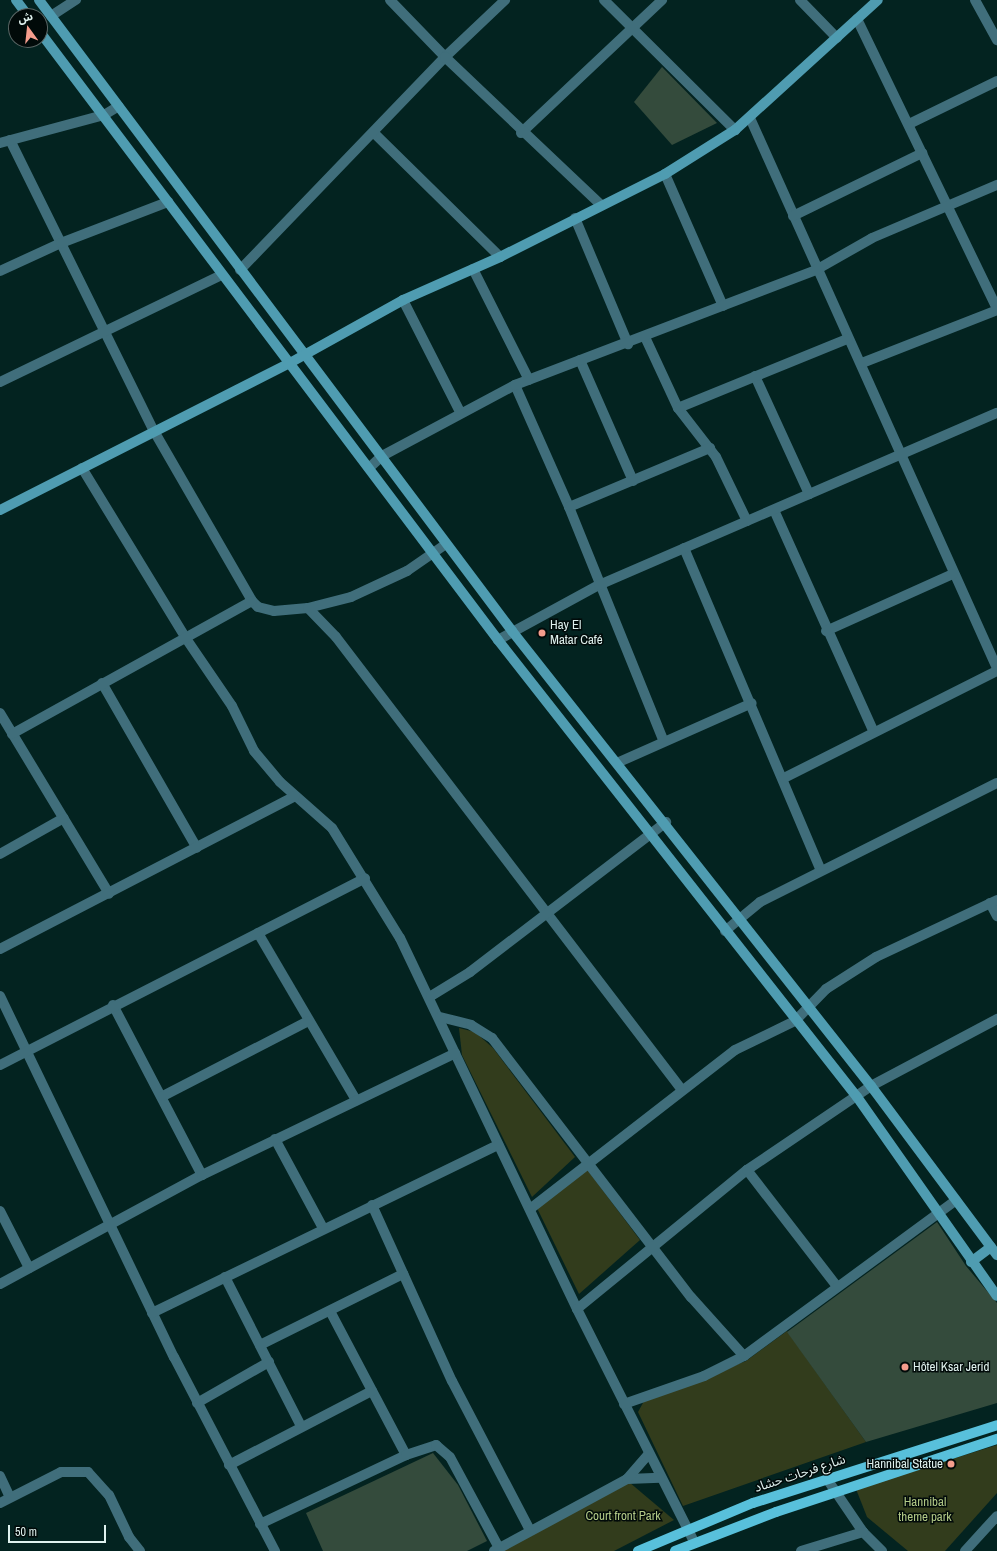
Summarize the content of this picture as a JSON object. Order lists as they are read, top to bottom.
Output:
{
  "streets": {
    "main road": ["شارع فرحات حشاد"]
  },
  "parks": ["Hannibal theme park", "Court front Park"],
  "places": ["Hay El Matar Café", "Hôtel Ksar Jerid", "Hannibal Statue"],
  "scale_bar": "50 m",
  "north": "top"
}
